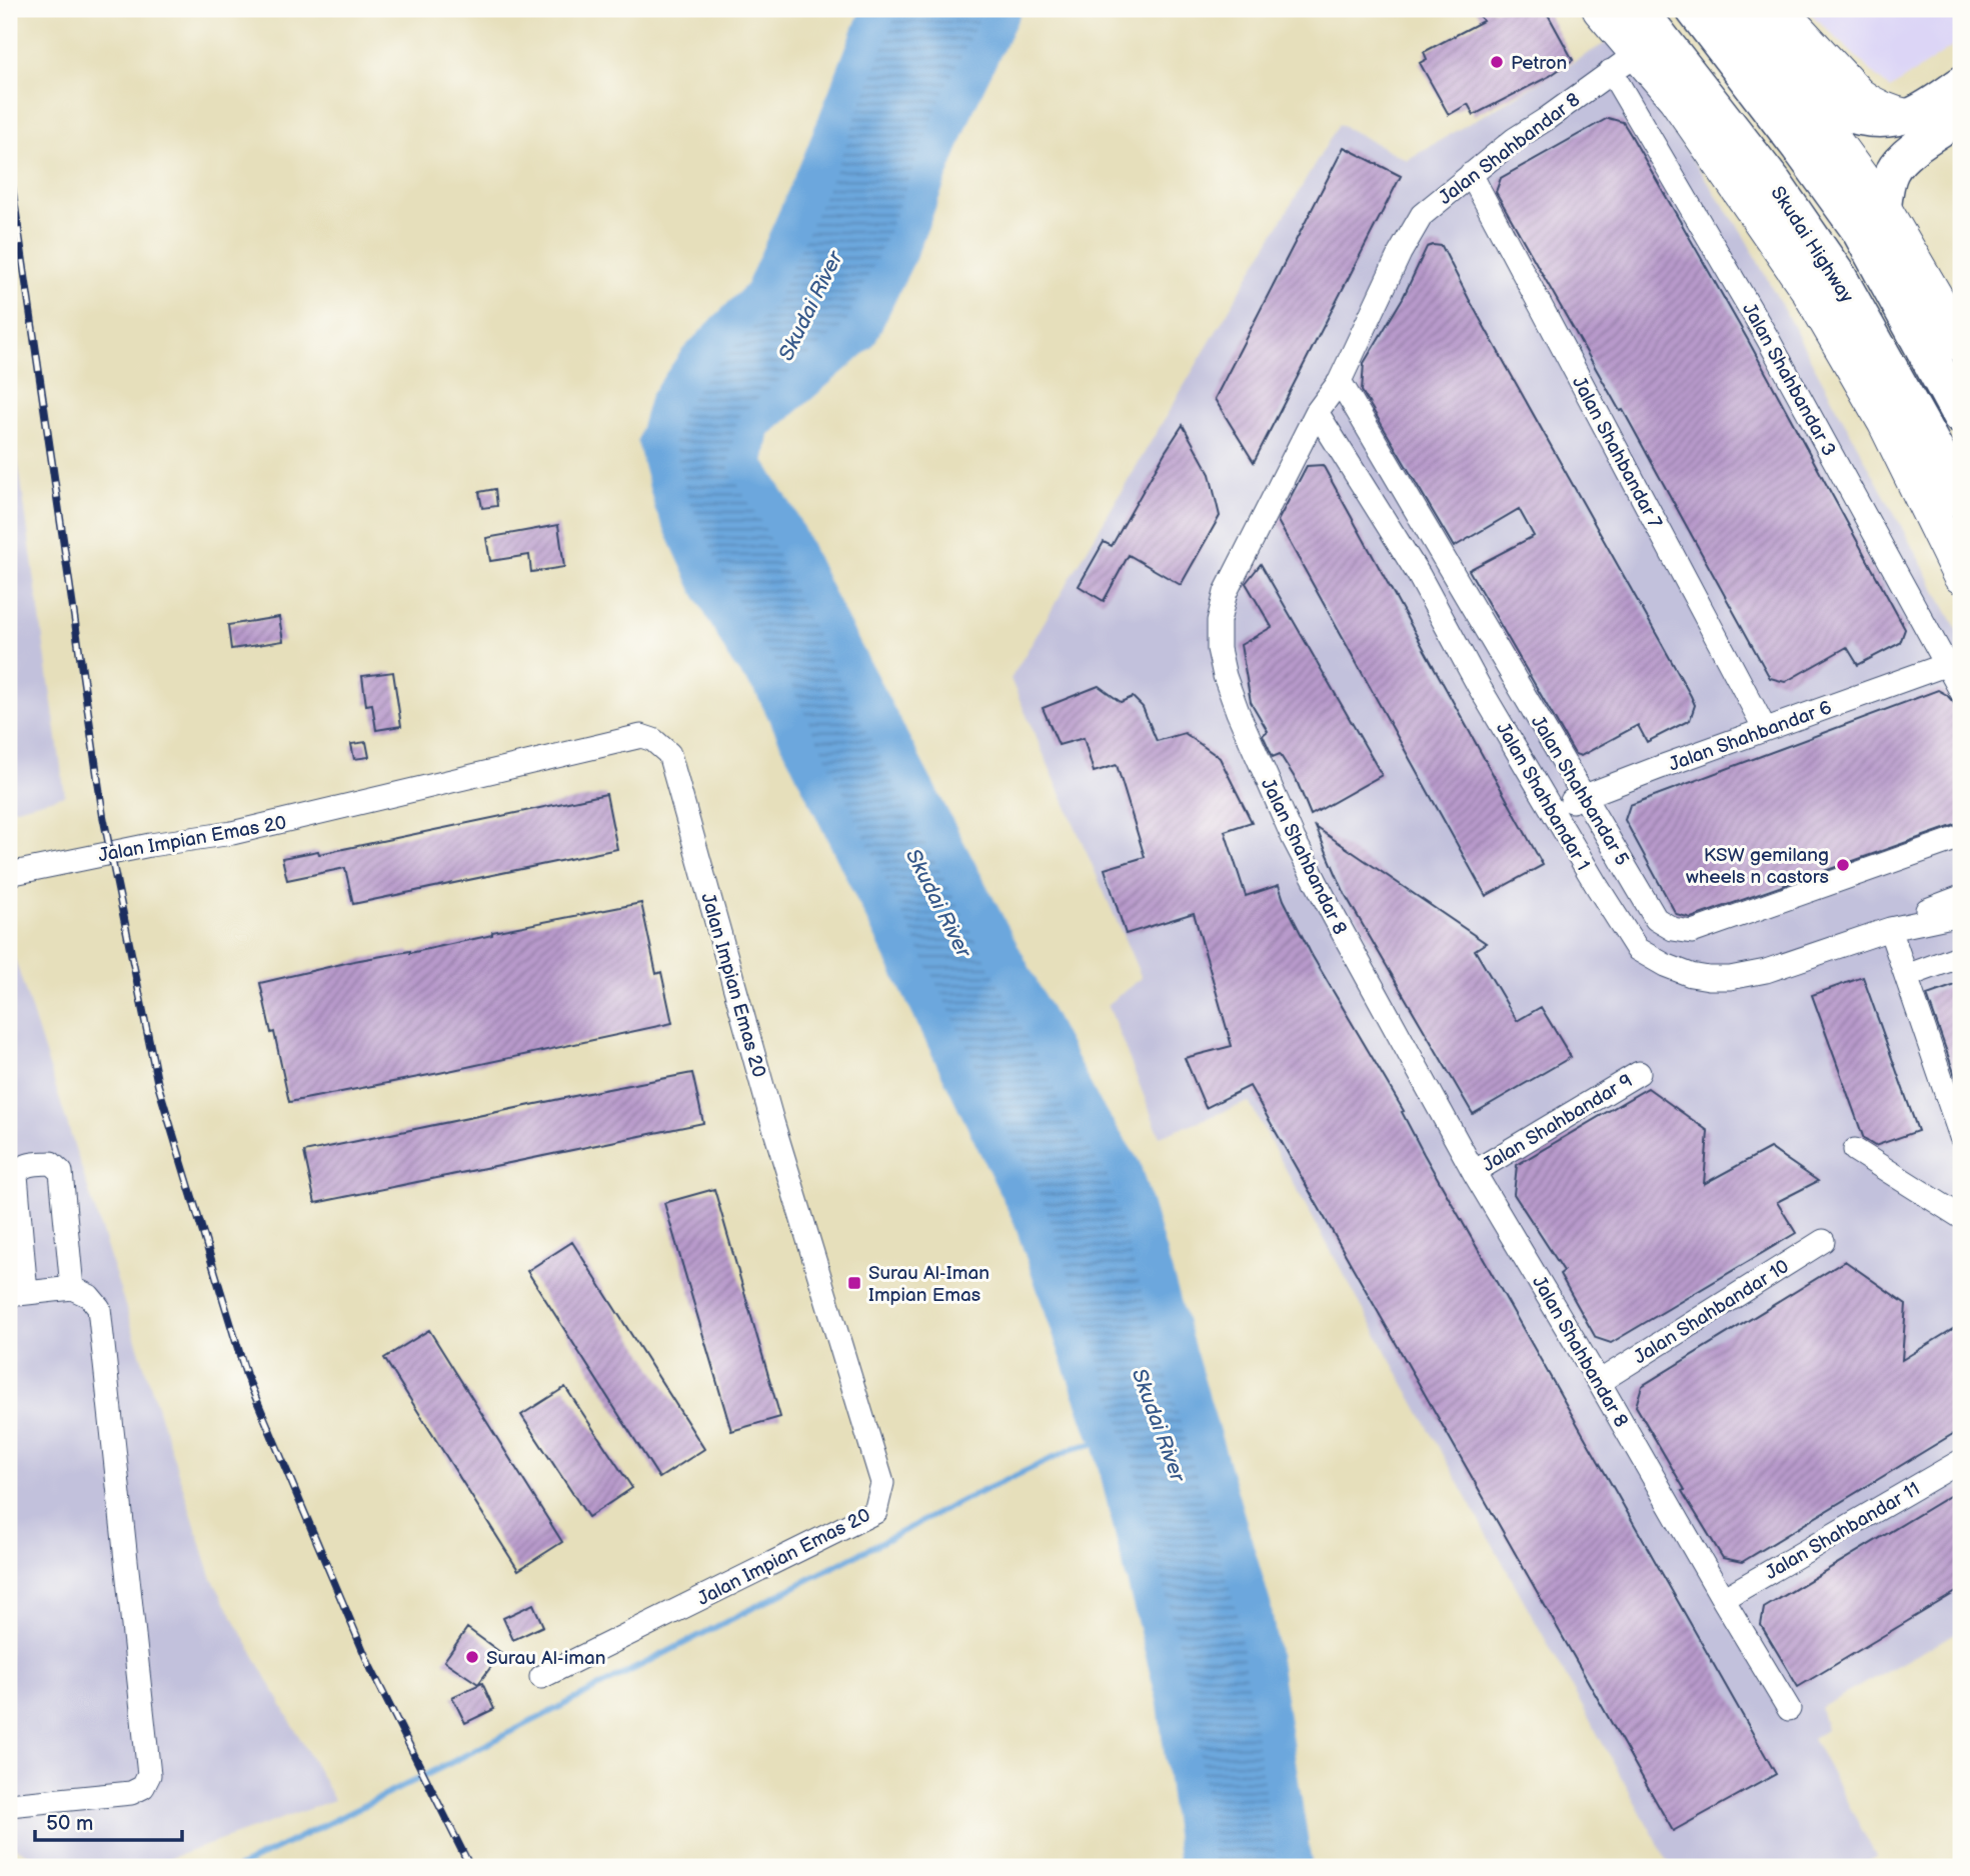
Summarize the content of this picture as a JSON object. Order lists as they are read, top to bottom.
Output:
{
  "streets": {
    "highway": ["Skudai Highway"],
    "street": [
      "Jalan Shahbandar 8",
      "Jalan Shahbandar 3",
      "Jalan Shahbandar 7",
      "Jalan Shahbandar 6",
      "Jalan Shahbandar 5",
      "Jalan Shahbandar 1",
      "Jalan Impian Emas 20",
      "Jalan Shahbandar 9",
      "Jalan Shahbandar 10",
      "Jalan Shahbandar 11"
    ]
  },
  "crossings": [
    ["Jalan Shahbandar 8", "Jalan Shahbandar 3"],
    ["Jalan Shahbandar 8", "Jalan Shahbandar 7"],
    ["Jalan Shahbandar 8", "Jalan Shahbandar 5"],
    ["Jalan Shahbandar 8", "Jalan Shahbandar 1"],
    ["Jalan Shahbandar 8", "Jalan Shahbandar 9"],
    ["Jalan Shahbandar 8", "Jalan Shahbandar 10"],
    ["Jalan Shahbandar 8", "Jalan Shahbandar 11"],
    ["Jalan Shahbandar 3", "Jalan Shahbandar 6"],
    ["Jalan Shahbandar 7", "Jalan Shahbandar 6"],
    ["Jalan Shahbandar 6", "Jalan Shahbandar 5"],
    ["Jalan Shahbandar 6", "Jalan Shahbandar 1"]
  ],
  "water": ["Skudai River"],
  "places": {
    "other": ["Petron", "KSW gemilang wheels n castors", "Surau Al-iman"],
    "transit": ["Surau Al-Iman Impian Emas"]
  },
  "scale_bar": "50 m"
}
